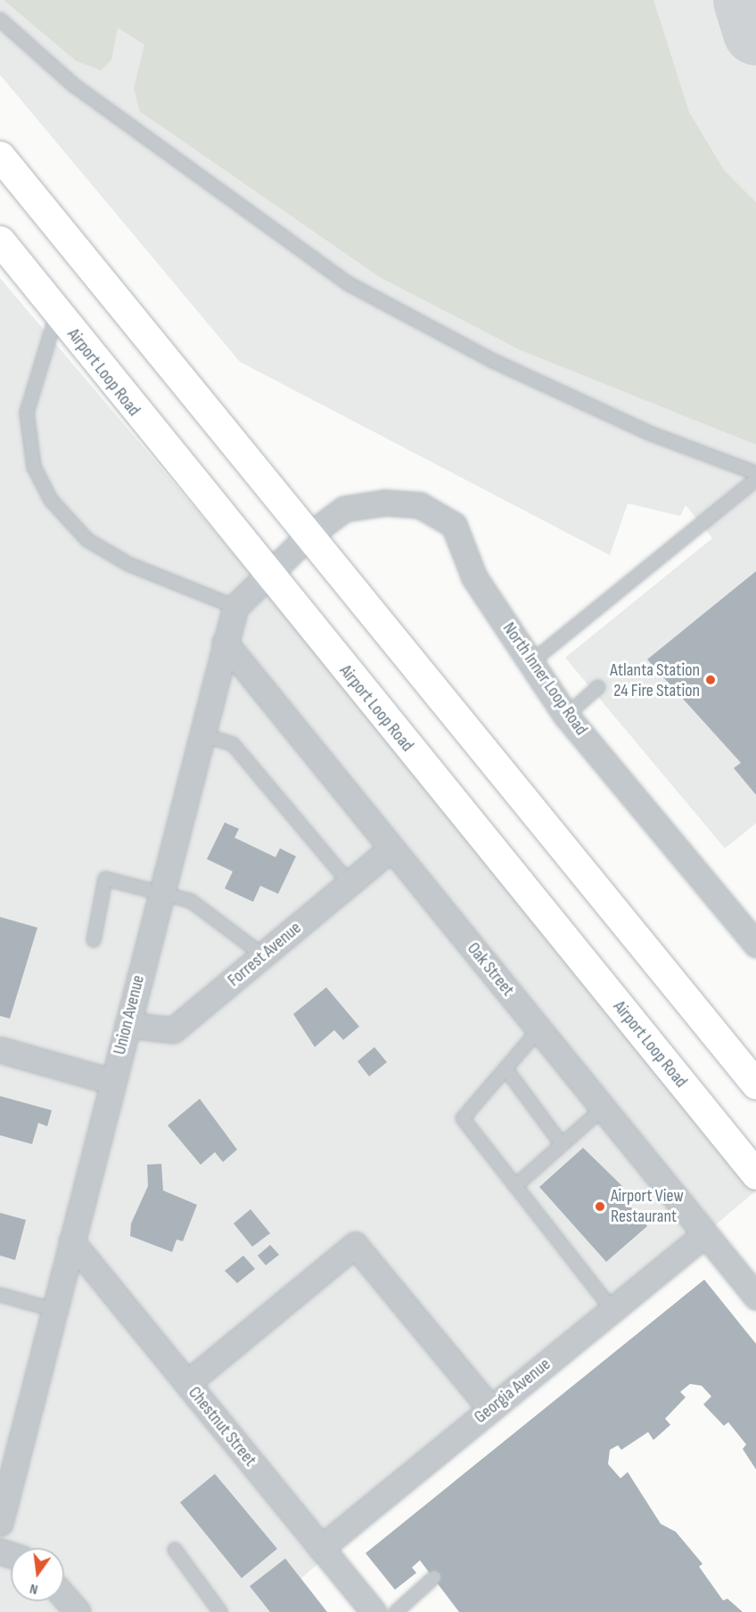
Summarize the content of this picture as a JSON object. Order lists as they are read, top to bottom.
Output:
{
  "streets": {
    "main road": ["Airport Loop Road"],
    "street": [
      "North Inner Loop Road",
      "Forrest Avenue",
      "Oak Street",
      "Union Avenue",
      "Georgia Avenue",
      "Chestnut Street"
    ]
  },
  "crossings": [
    ["Airport Loop Road", "Union Avenue"],
    ["North Inner Loop Road", "Union Avenue"],
    ["Forrest Avenue", "Oak Street"],
    ["Forrest Avenue", "Union Avenue"],
    ["Oak Street", "Union Avenue"],
    ["Oak Street", "Georgia Avenue"],
    ["Union Avenue", "Chestnut Street"],
    ["Georgia Avenue", "Chestnut Street"]
  ],
  "places": ["Atlanta Station 24 Fire Station", "Airport View Restaurant"],
  "north": "bottom"
}
